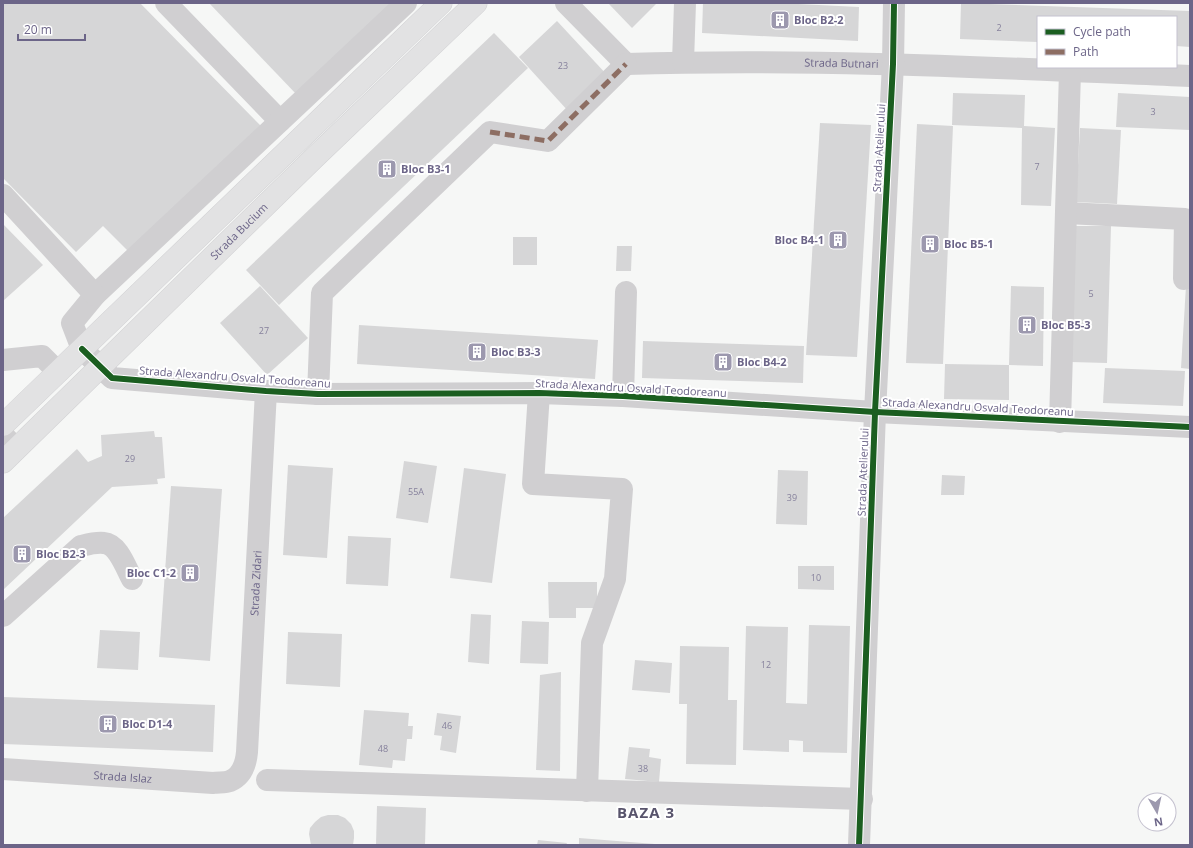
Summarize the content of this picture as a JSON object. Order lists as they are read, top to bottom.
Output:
{
  "streets": {
    "main road": ["Strada Bucium"],
    "street": [
      "Strada Butnari",
      "Strada Atelierului",
      "Strada Alexandru Osvald Teodoreanu",
      "Strada Zidari",
      "Strada Islaz"
    ]
  },
  "crossings": [
    ["Strada Butnari", "Strada Atelierului"],
    ["Strada Atelierului", "Strada Alexandru Osvald Teodoreanu"],
    ["Strada Bucium", "Strada Alexandru Osvald Teodoreanu"],
    ["Strada Alexandru Osvald Teodoreanu", "Strada Zidari"],
    ["Strada Zidari", "Strada Islaz"]
  ],
  "districts": ["BAZA 3"],
  "places": {
    "building": [
      "Bloc B2-2",
      "Bloc B3-1",
      "Bloc B4-1",
      "Bloc B5-1",
      "Bloc B5-3",
      "Bloc B3-3",
      "Bloc B4-2",
      "Bloc B2-3",
      "Bloc C1-2",
      "Bloc D1-4"
    ]
  },
  "house_numbers": [
    "2",
    "23",
    "3",
    "7",
    "5",
    "27",
    "29",
    "55A",
    "39",
    "10",
    "12",
    "46",
    "48",
    "38"
  ],
  "legend": ["Cycle path", "Path"],
  "scale_bar": "20 m",
  "north": "bottom"
}
